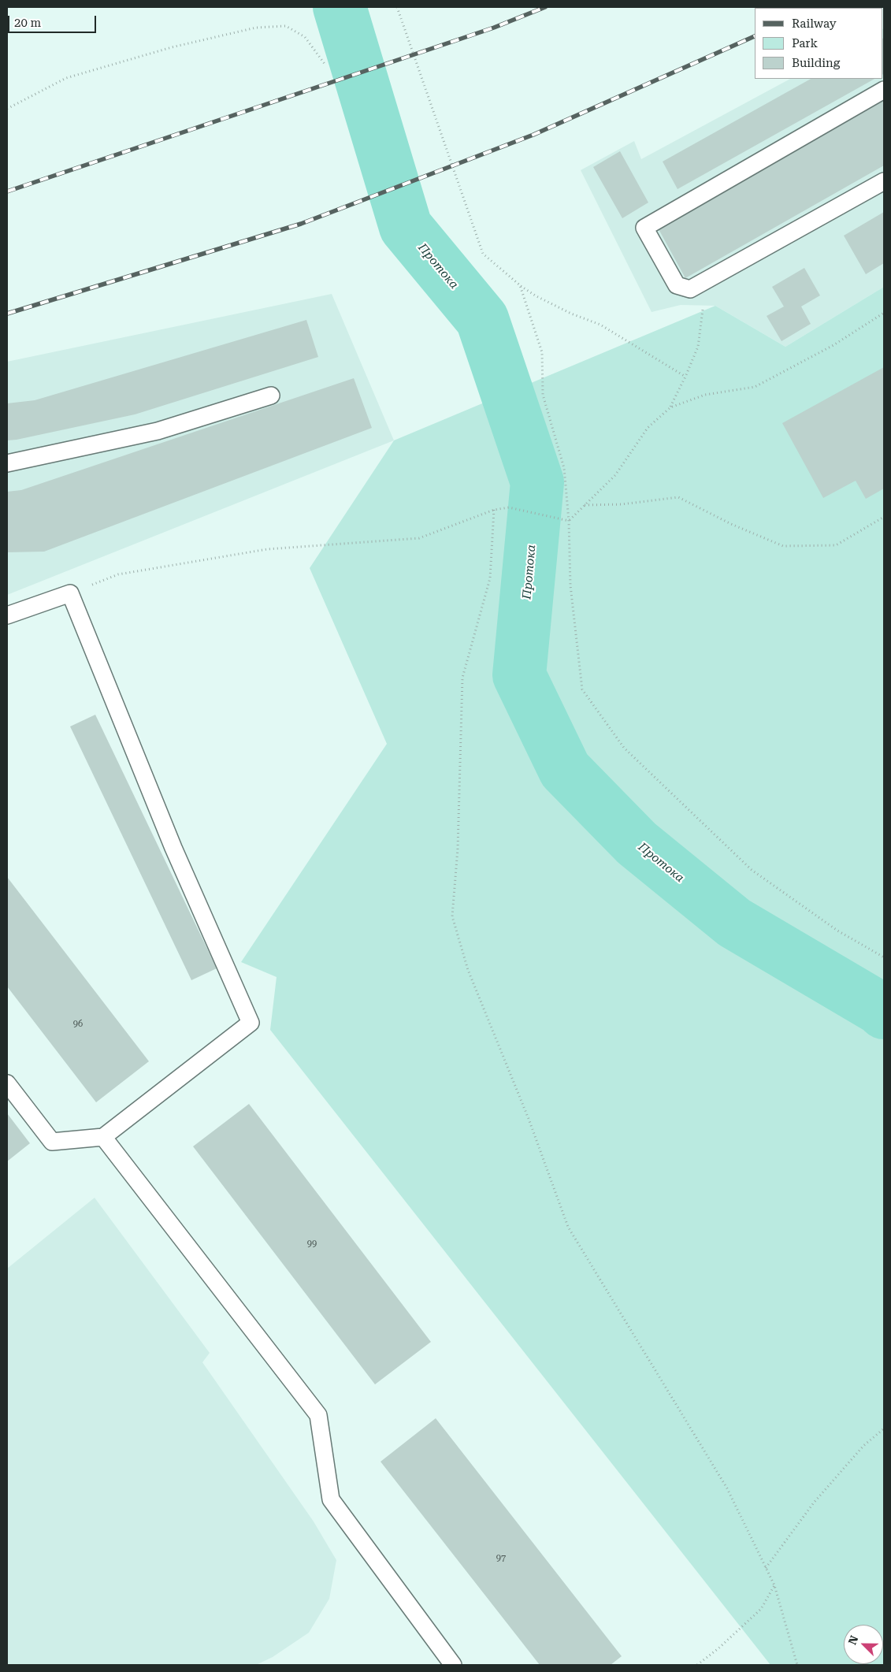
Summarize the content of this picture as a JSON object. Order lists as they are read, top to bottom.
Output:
{
  "water": ["Протока"],
  "house_numbers": ["96", "99", "97"],
  "legend": ["Railway", "Park", "Building"],
  "scale_bar": "20 m",
  "north": "top left"
}
